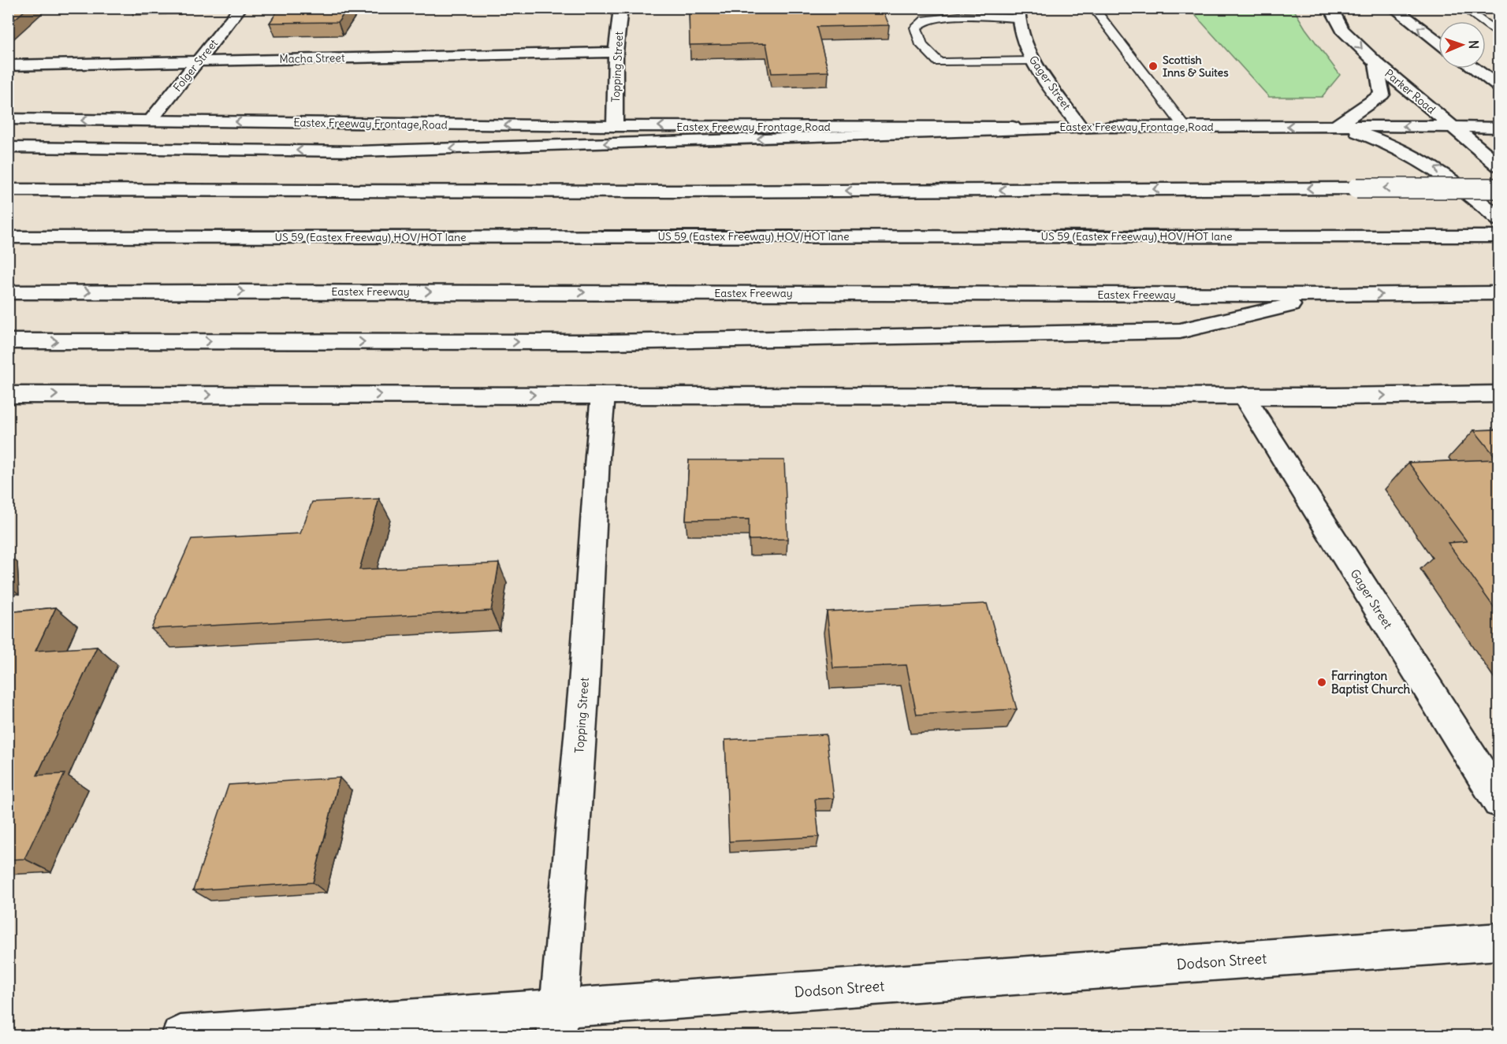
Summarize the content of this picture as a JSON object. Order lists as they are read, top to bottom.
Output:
{
  "streets": {
    "main road": [
      "Macha Street",
      "Folger Street",
      "Topping Street",
      "Gager Street",
      "Parker Road",
      "Eastex Freeway Frontage Road",
      "US 59 (Eastex Freeway) HOV/HOT lane",
      "Eastex Freeway",
      "Dodson Street"
    ]
  },
  "crossings": [
    ["Macha Street", "Folger Street"],
    ["Macha Street", "Topping Street"],
    ["Folger Street", "Eastex Freeway Frontage Road"],
    ["Topping Street", "Eastex Freeway Frontage Road"],
    ["Topping Street", "Dodson Street"],
    ["Gager Street", "Eastex Freeway Frontage Road"],
    ["Parker Road", "Eastex Freeway Frontage Road"]
  ],
  "places": ["Scottish Inns & Suites", "Farrington Baptist Church"],
  "north": "right"
}
